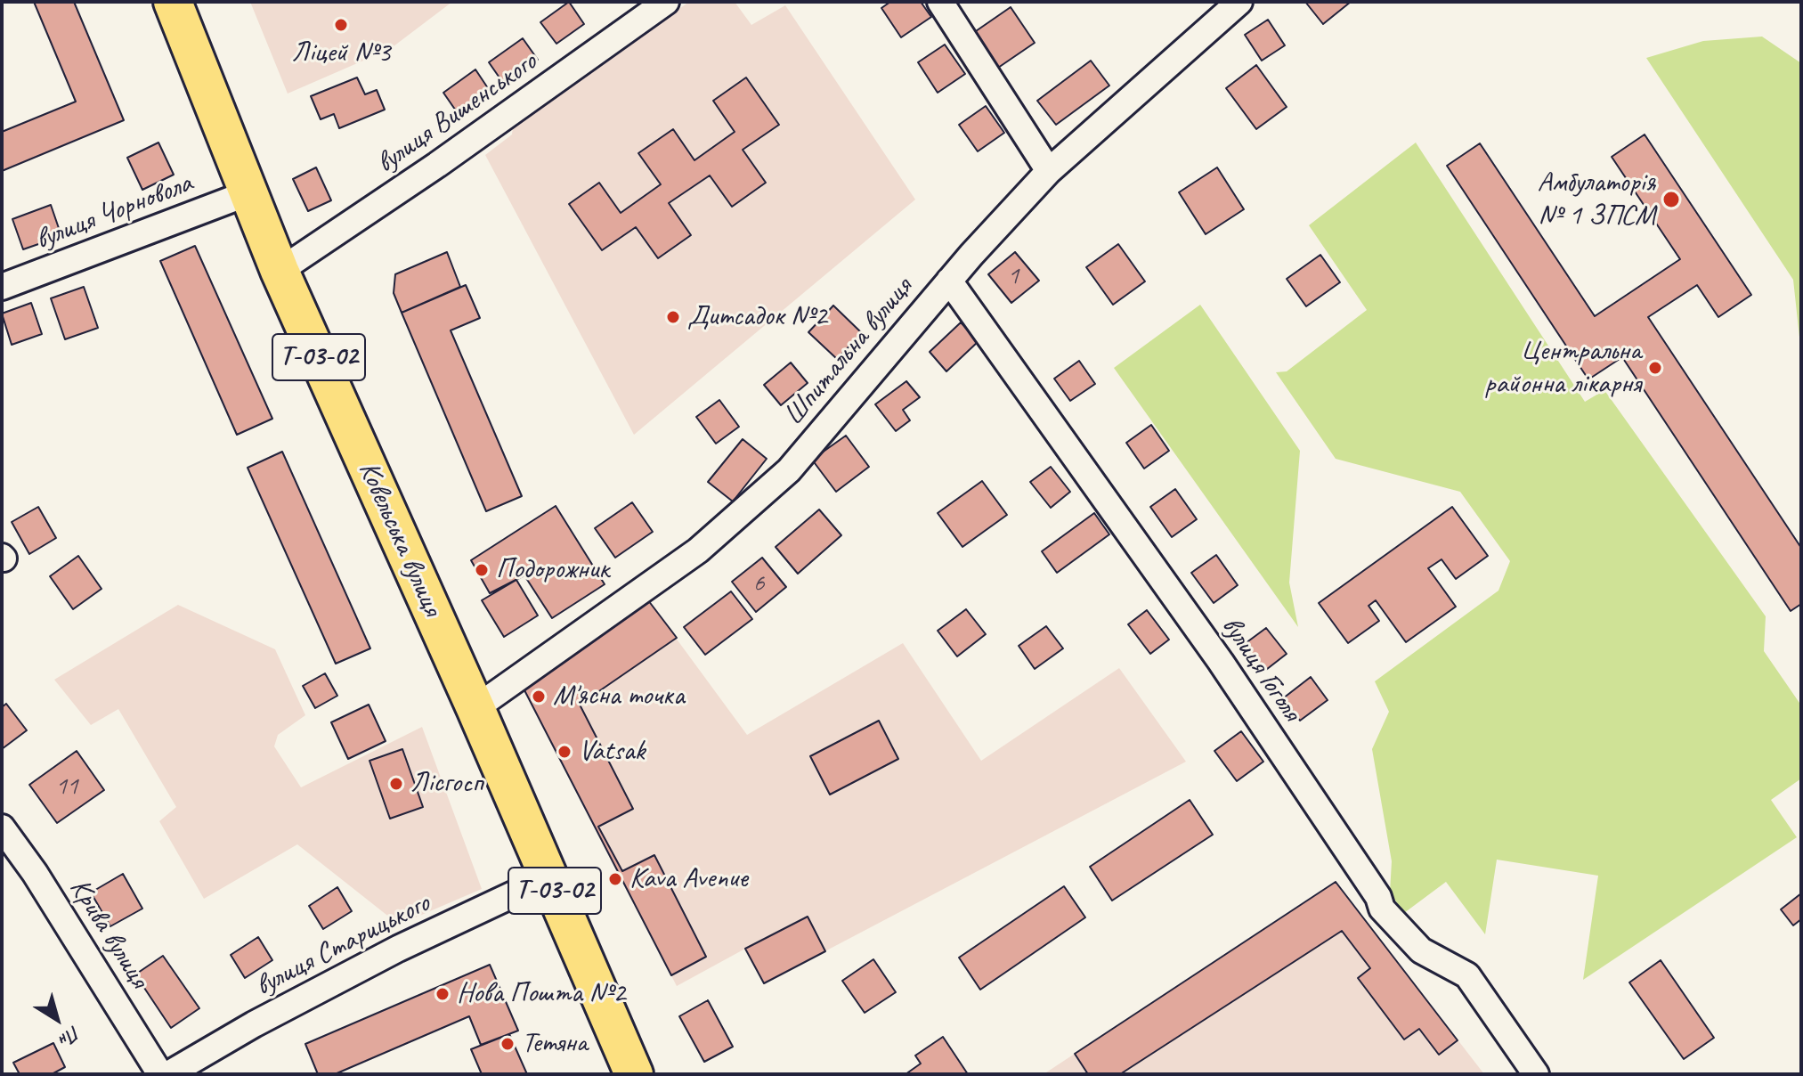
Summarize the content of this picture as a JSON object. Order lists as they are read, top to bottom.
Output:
{
  "streets": {
    "main road": ["Т-03-02", "Ковельська вулиця"],
    "street": [
      "вулиця Вишенського",
      "вулиця Чорновола",
      "Шпитальна вулиця",
      "вулиця Гоголя",
      "Крива вулиця",
      "вулиця Старицького"
    ]
  },
  "crossings": [
    ["вулиця Вишенського", "Ковельська вулиця"],
    ["вулиця Чорновола", "Ковельська вулиця"],
    ["Шпитальна вулиця", "Ковельська вулиця"],
    ["Шпитальна вулиця", "вулиця Гоголя"],
    ["Ковельська вулиця", "вулиця Старицького"]
  ],
  "places": [
    "Ліцей №3",
    "Амбулаторія № 1 ЗПСМ",
    "Дитсадок №2",
    "Центральна районна лікарня",
    "Подорожник",
    "М'ясна точка",
    "Vatsak",
    "Лісгосп",
    "Kava Avenue",
    "Нова Пошта №2",
    "Тетяна"
  ],
  "house_numbers": ["1", "6", "11"],
  "north": "bottom right"
}
